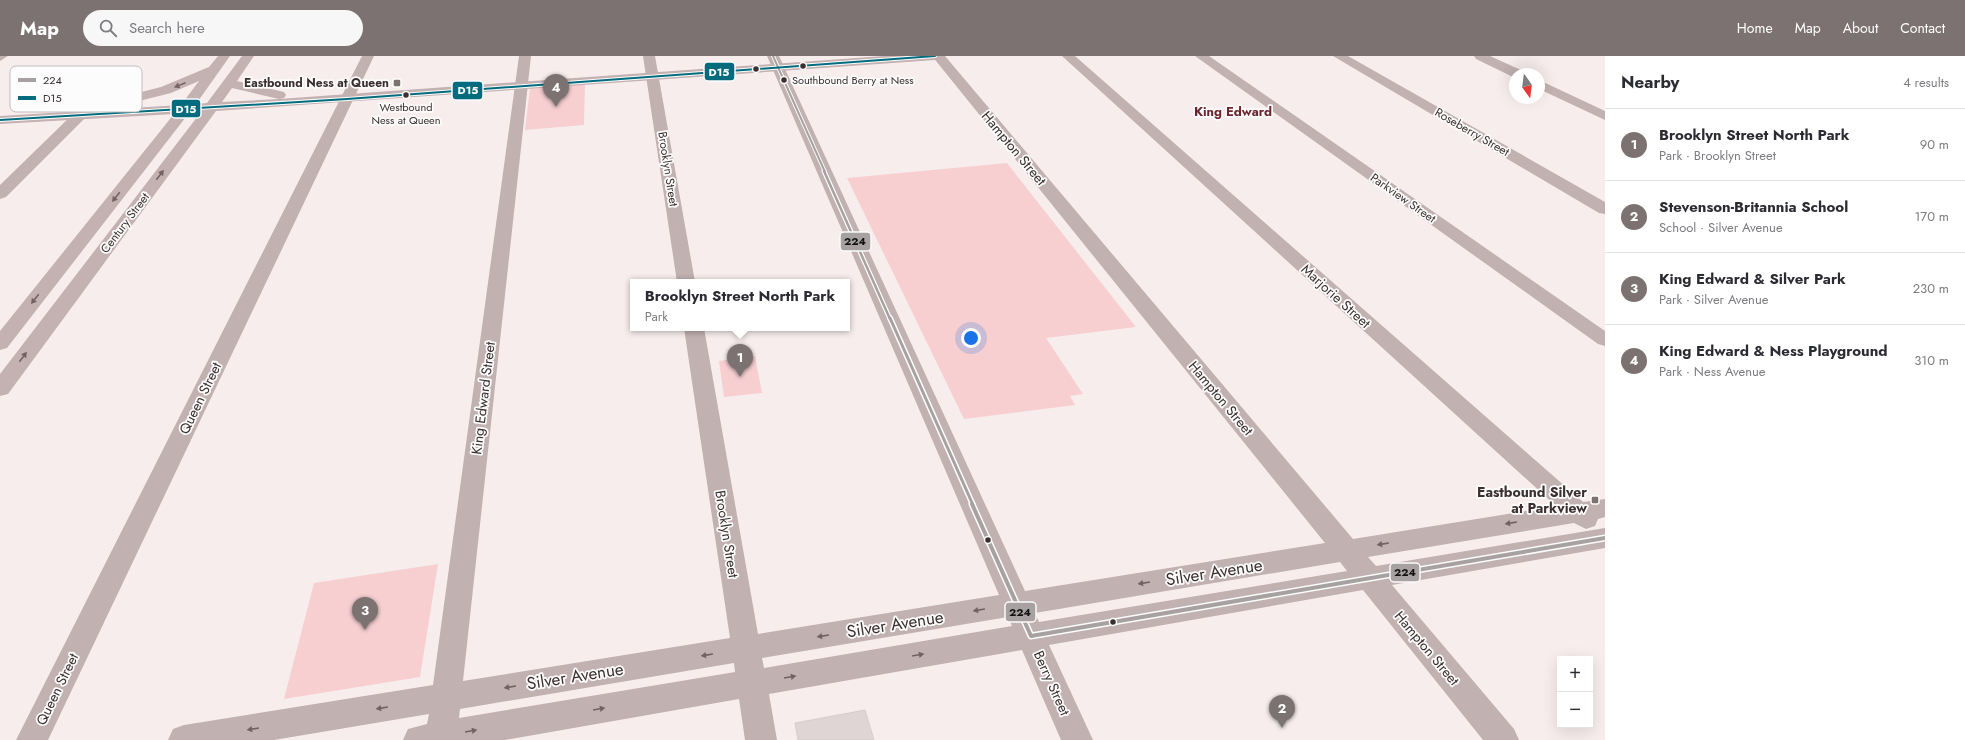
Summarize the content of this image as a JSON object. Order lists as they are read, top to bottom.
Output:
{
  "streets": {
    "main road": ["Century Street"],
    "street": [
      "Roseberry Street",
      "Hampton Street",
      "Brooklyn Street",
      "Parkview Street",
      "Marjorie Street",
      "Queen Street",
      "King Edward Street",
      "Silver Avenue",
      "Berry Street"
    ]
  },
  "crossings": [
    ["Hampton Street", "Silver Avenue"],
    ["Brooklyn Street", "Silver Avenue"],
    ["Marjorie Street", "Silver Avenue"],
    ["King Edward Street", "Silver Avenue"],
    ["Silver Avenue", "Berry Street"]
  ],
  "districts": ["King Edward"],
  "places": {
    "other": ["Southbound Berry at Ness", "Westbound Ness at Queen"],
    "transit": ["Eastbound Ness at Queen", "Eastbound Silver at Parkview"]
  },
  "lines": ["transit line 224", "transit line D15"],
  "legend": ["224", "D15"],
  "north": "bottom",
  "page": {
    "header": "Map",
    "search": "Search here",
    "nav": [
      "Home",
      "Map",
      "About",
      "Contact"
    ],
    "heading": ["Nearby", "4 results"],
    "pins": [
      "4",
      "1",
      "3",
      "2"
    ],
    "list": [
      {
        "mark": "1",
        "name": "Brooklyn Street North Park",
        "note": "Park · Brooklyn Street",
        "value": "90 m"
      },
      {
        "mark": "2",
        "name": "Stevenson-Britannia School",
        "note": "School · Silver Avenue",
        "value": "170 m"
      },
      {
        "mark": "3",
        "name": "King Edward & Silver Park",
        "note": "Park · Silver Avenue",
        "value": "230 m"
      },
      {
        "mark": "4",
        "name": "King Edward & Ness Playground",
        "note": "Park · Ness Avenue",
        "value": "310 m"
      }
    ],
    "popup": ["Brooklyn Street North Park", "Park"],
    "map_buttons": ["+", "−"]
  }
}
